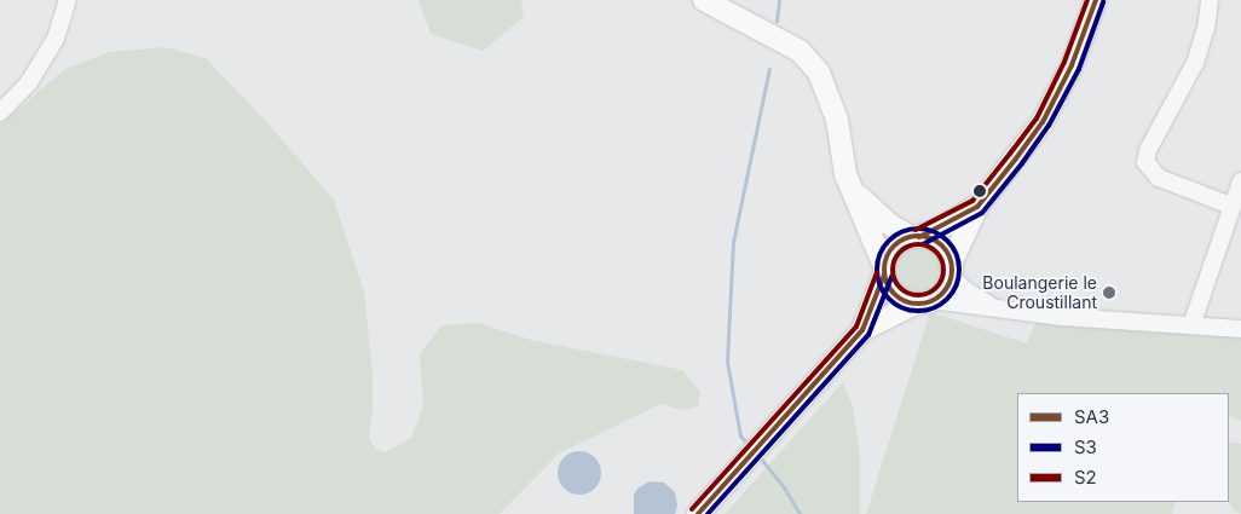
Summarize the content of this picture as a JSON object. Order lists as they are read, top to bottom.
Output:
{
  "places": ["Boulangerie le Croustillant"],
  "lines": ["transit line SA3", "transit line S2", "transit line S3"],
  "legend": ["SA3", "S3", "S2"]
}
